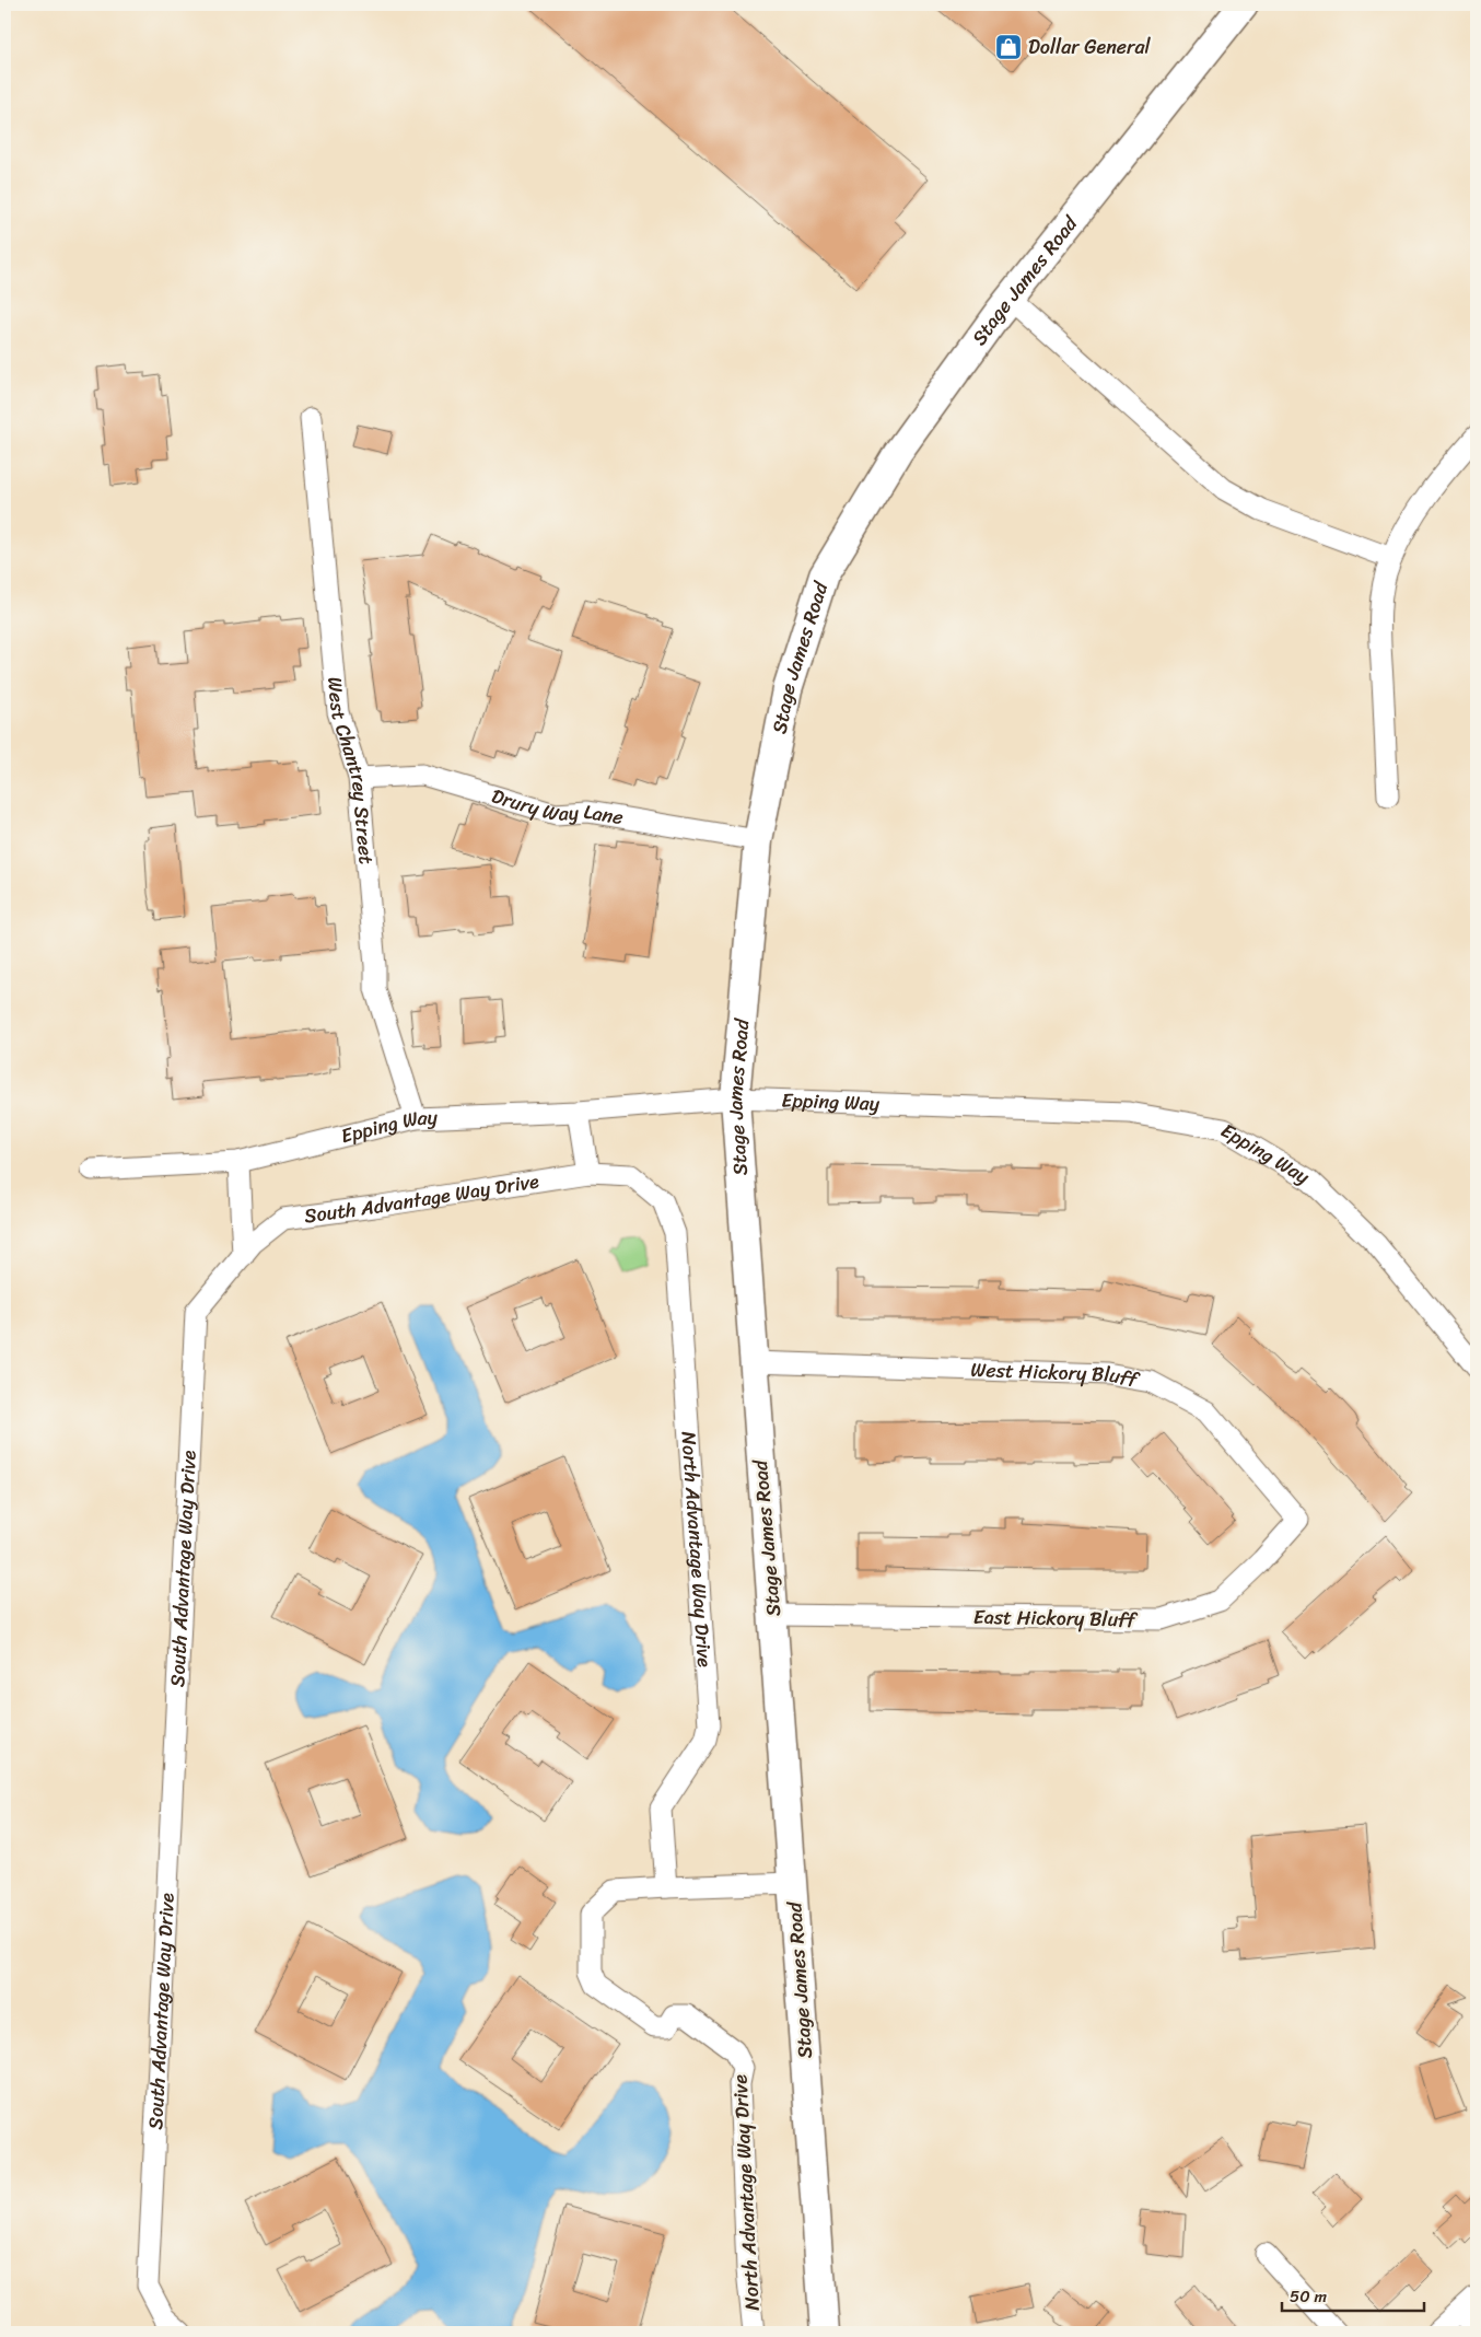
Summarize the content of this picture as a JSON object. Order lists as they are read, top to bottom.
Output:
{
  "streets": {
    "main road": ["Stage James Road"],
    "street": [
      "West Chantrey Street",
      "Drury Way Lane",
      "Epping Way",
      "South Advantage Way Drive",
      "West Hickory Bluff",
      "North Advantage Way Drive",
      "East Hickory Bluff"
    ]
  },
  "crossings": [
    ["Stage James Road", "Drury Way Lane"],
    ["Stage James Road", "Epping Way"],
    ["Stage James Road", "West Hickory Bluff"],
    ["Stage James Road", "North Advantage Way Drive"],
    ["Stage James Road", "East Hickory Bluff"],
    ["West Chantrey Street", "Drury Way Lane"],
    ["West Chantrey Street", "Epping Way"],
    ["South Advantage Way Drive", "North Advantage Way Drive"],
    ["West Hickory Bluff", "East Hickory Bluff"]
  ],
  "places": {
    "shop": ["Dollar General"]
  },
  "scale_bar": "50 m"
}
